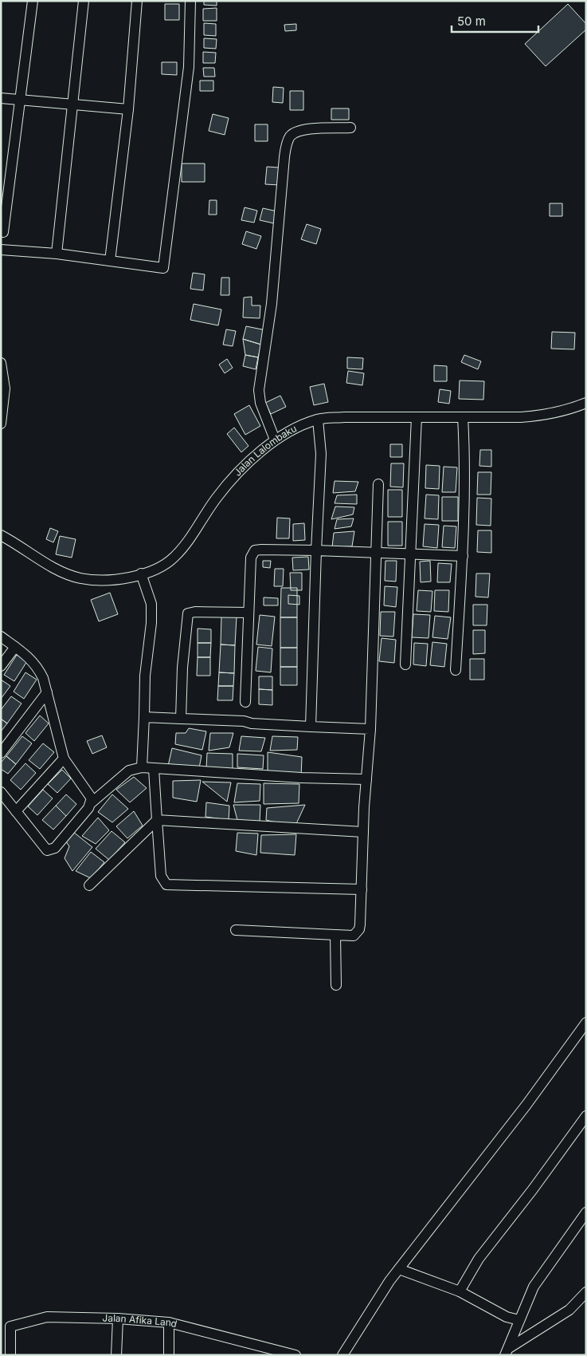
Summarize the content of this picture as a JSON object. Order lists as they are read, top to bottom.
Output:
{
  "streets": {
    "street": ["Jalan Lalombaku", "Jalan Afika Land"]
  },
  "scale_bar": "50 m"
}
